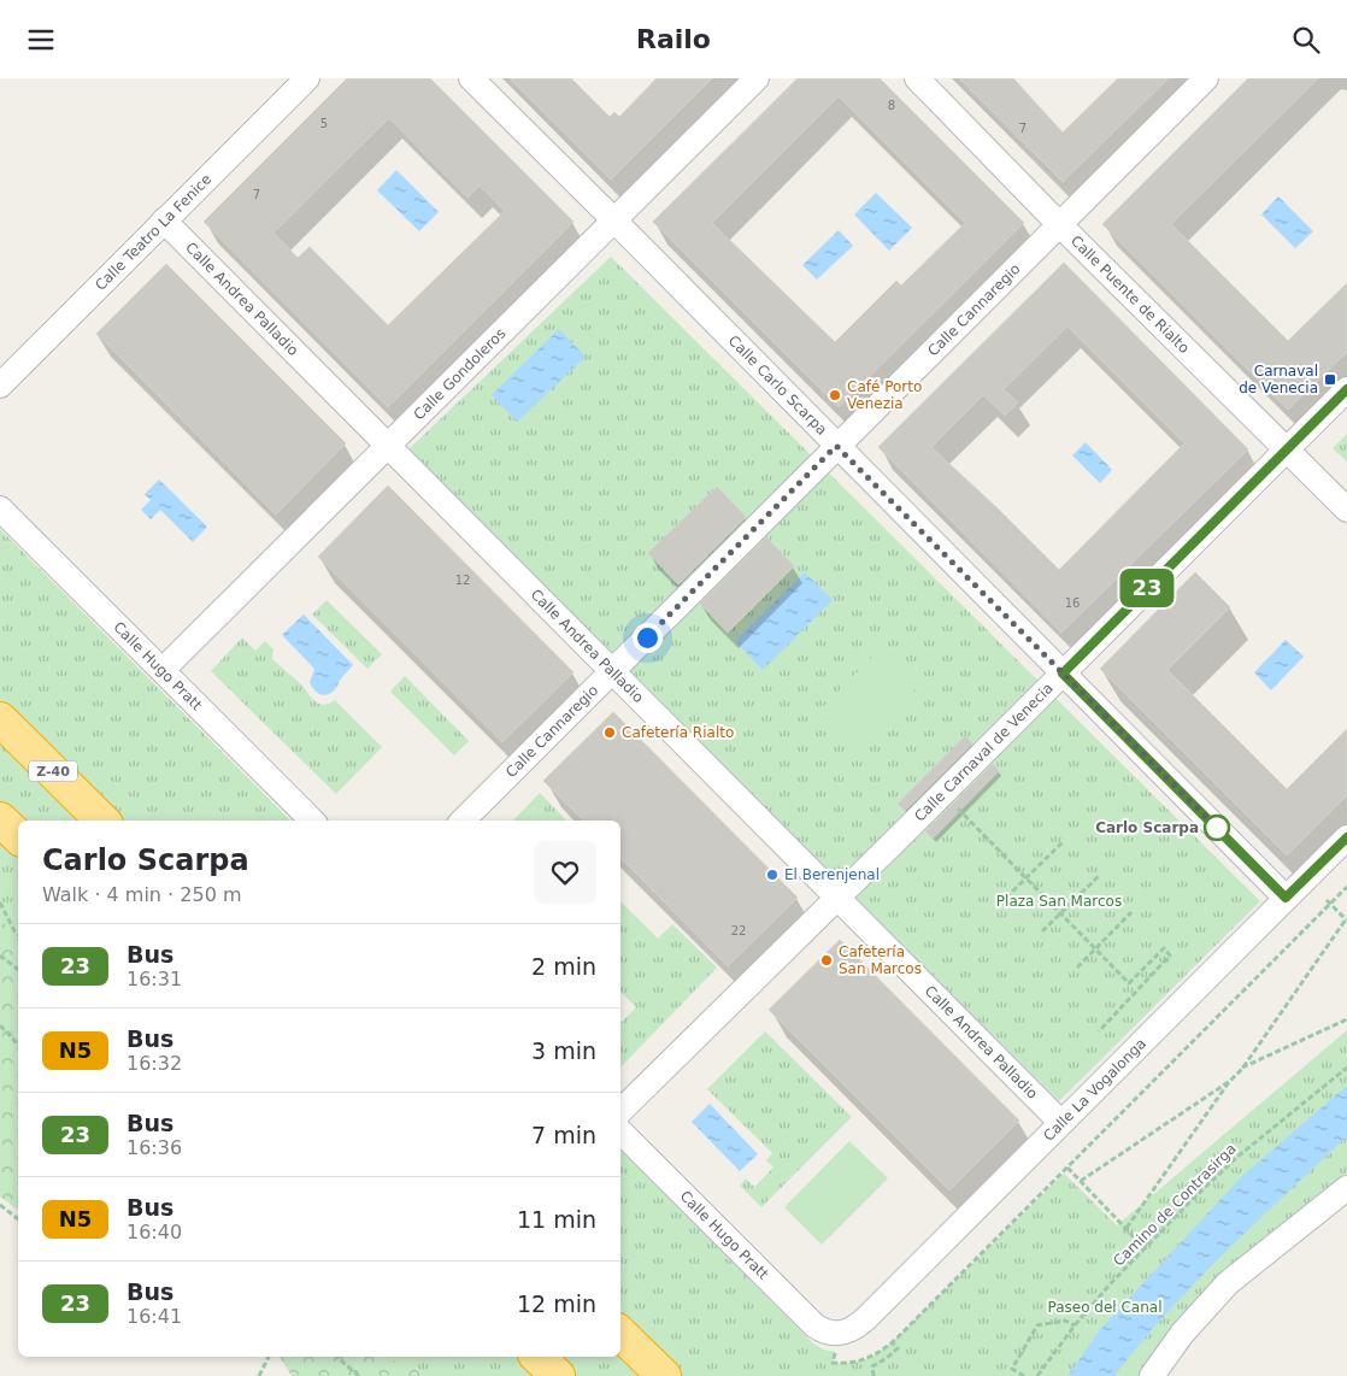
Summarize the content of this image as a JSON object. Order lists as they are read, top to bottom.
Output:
{
  "streets": {
    "highway": ["Z-40"],
    "street": [
      "Calle Teatro La Fenice",
      "Calle Puente de Rialto",
      "Calle Andrea Palladio",
      "Calle Cannaregio",
      "Calle Gondoleros",
      "Calle Carlo Scarpa",
      "Calle Hugo Pratt",
      "Calle Carnaval de Venecia",
      "Calle La Vogalonga"
    ],
    "path": ["Camino de Contrasirga"]
  },
  "crossings": [
    ["Calle Teatro La Fenice", "Calle Andrea Palladio"],
    ["Calle Puente de Rialto", "Calle Cannaregio"],
    ["Calle Puente de Rialto", "Calle Carnaval de Venecia"],
    ["Calle Andrea Palladio", "Calle Cannaregio"],
    ["Calle Andrea Palladio", "Calle Gondoleros"],
    ["Calle Andrea Palladio", "Calle Carnaval de Venecia"],
    ["Calle Andrea Palladio", "Calle La Vogalonga"],
    ["Calle Cannaregio", "Calle Carlo Scarpa"],
    ["Calle Gondoleros", "Calle Carlo Scarpa"],
    ["Calle Gondoleros", "Calle Hugo Pratt"],
    ["Calle Carlo Scarpa", "Calle Carnaval de Venecia"],
    ["Calle Carlo Scarpa", "Calle La Vogalonga"],
    ["Calle Hugo Pratt", "Calle La Vogalonga"]
  ],
  "parks": ["Plaza San Marcos", "Paseo del Canal"],
  "places": {
    "transit": ["Carnaval de Venecia"],
    "other": [
      "Café Porto Venezia",
      "Cafetería Rialto",
      "Carlo Scarpa",
      "El Berenjenal",
      "Cafetería San Marcos"
    ]
  },
  "lines": ["bus line 23"],
  "house_numbers": [
    "8",
    "5",
    "7",
    "7",
    "12",
    "16",
    "22"
  ],
  "page": {
    "header": "Railo",
    "on_map": "23",
    "heading": ["Carlo Scarpa", "Walk · 4 min · 250 m"],
    "list": [
      {
        "mark": "23",
        "name": "Bus",
        "note": "16:31",
        "value": "2 min"
      },
      {
        "mark": "N5",
        "name": "Bus",
        "note": "16:32",
        "value": "3 min"
      },
      {
        "mark": "23",
        "name": "Bus",
        "note": "16:36",
        "value": "7 min"
      },
      {
        "mark": "N5",
        "name": "Bus",
        "note": "16:40",
        "value": "11 min"
      },
      {
        "mark": "23",
        "name": "Bus",
        "note": "16:41",
        "value": "12 min"
      }
    ]
  }
}
